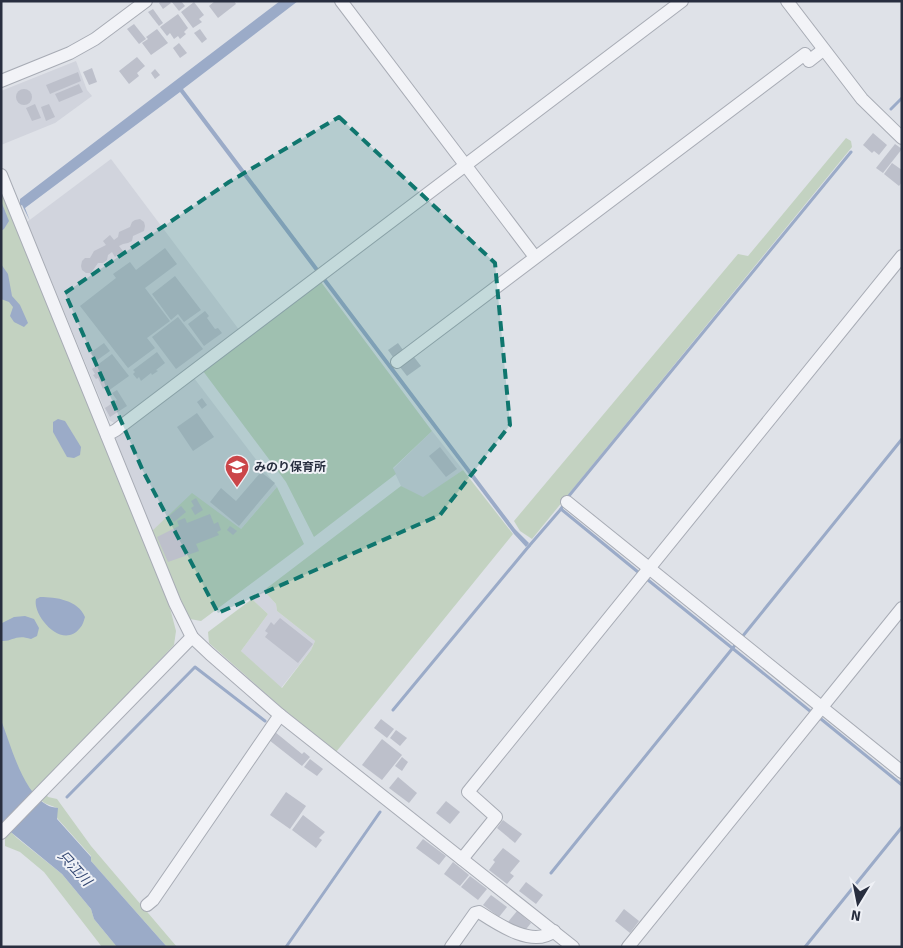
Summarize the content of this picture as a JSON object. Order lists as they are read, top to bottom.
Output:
{
  "water": ["只江川"],
  "places": {
    "school or university": ["みのり保育所"]
  },
  "north": "bottom"
}
